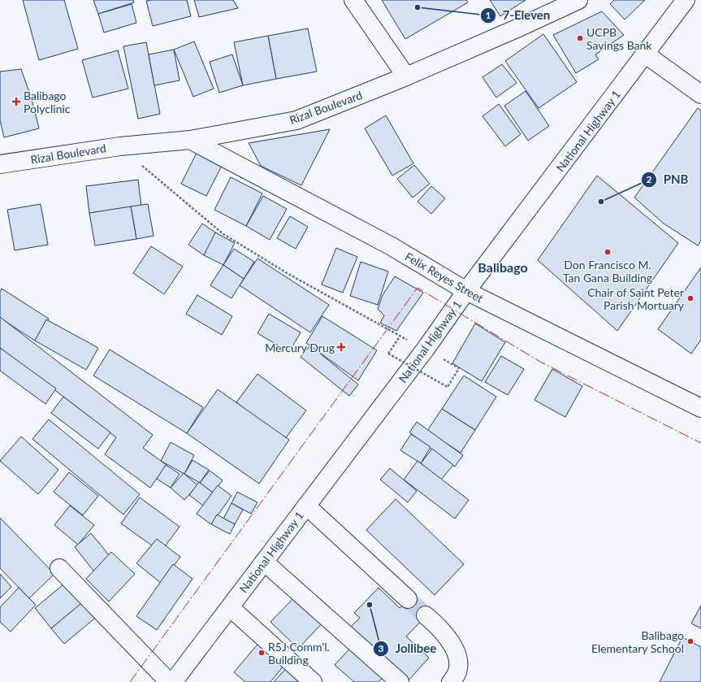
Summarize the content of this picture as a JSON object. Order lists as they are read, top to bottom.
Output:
{
  "streets": {
    "main road": ["Rizal Boulevard", "National Highway 1", "Felix Reyes Street"]
  },
  "crossings": [
    ["Rizal Boulevard", "Felix Reyes Street"],
    ["National Highway 1", "Felix Reyes Street"]
  ],
  "districts": ["Balibago"],
  "places": {
    "other": [
      "7-Eleven",
      "UCPB Savings Bank",
      "PNB",
      "Don Francisco M. Tan Gana Building",
      "Chair of Saint Peter Parish Mortuary",
      "Jollibee",
      "Balibago Elementary School",
      "R5J Comm'l. Building"
    ],
    "health": ["Balibago Polyclinic", "Mercury Drug"]
  }
}
